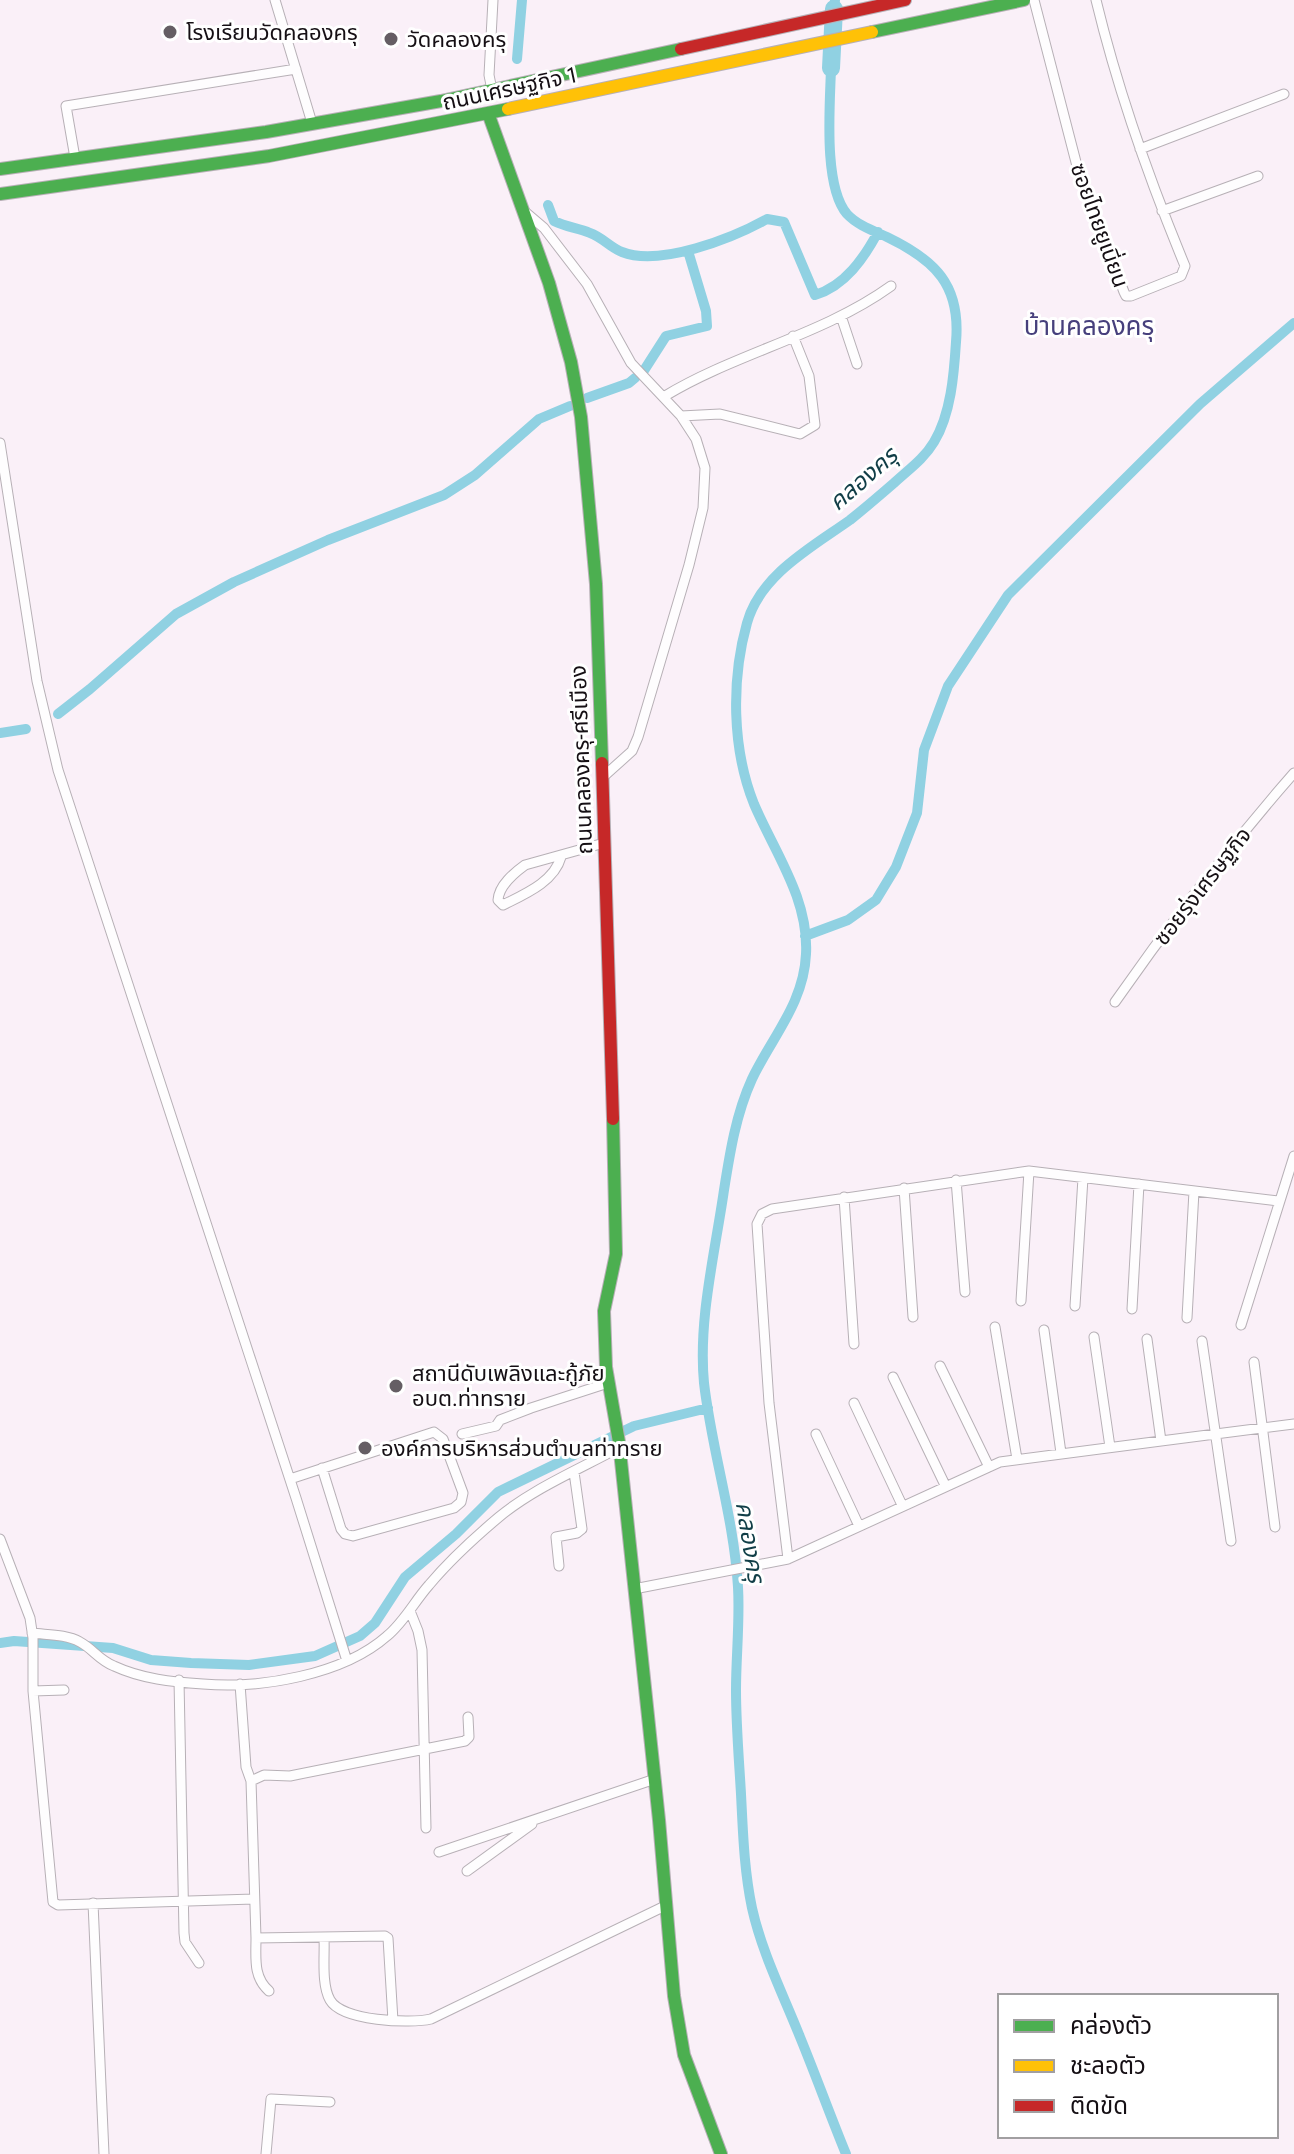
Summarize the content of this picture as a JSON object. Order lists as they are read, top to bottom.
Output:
{
  "streets": {
    "street": [
      "ถนนเศรษฐกิจ 1",
      "ซอยไทยยูเนี่ยน",
      "ถนนคลองครุ-ศรีเมือง",
      "ซอยรุ่งเศรษฐกิจ"
    ]
  },
  "crossings": [
    ["ถนนเศรษฐกิจ 1", "ถนนคลองครุ-ศรีเมือง"]
  ],
  "districts": ["บ้านคลองครุ"],
  "water": ["คลองครุ"],
  "places": [
    "โรงเรียนวัดคลองครุ",
    "วัดคลองครุ",
    "สถานีดับเพลิงและกู้ภัย อบต.ท่าทราย",
    "องค์การบริหารส่วนตำบลท่าทราย"
  ],
  "legend": ["คล่องตัว", "ชะลอตัว", "ติดขัด"]
}
